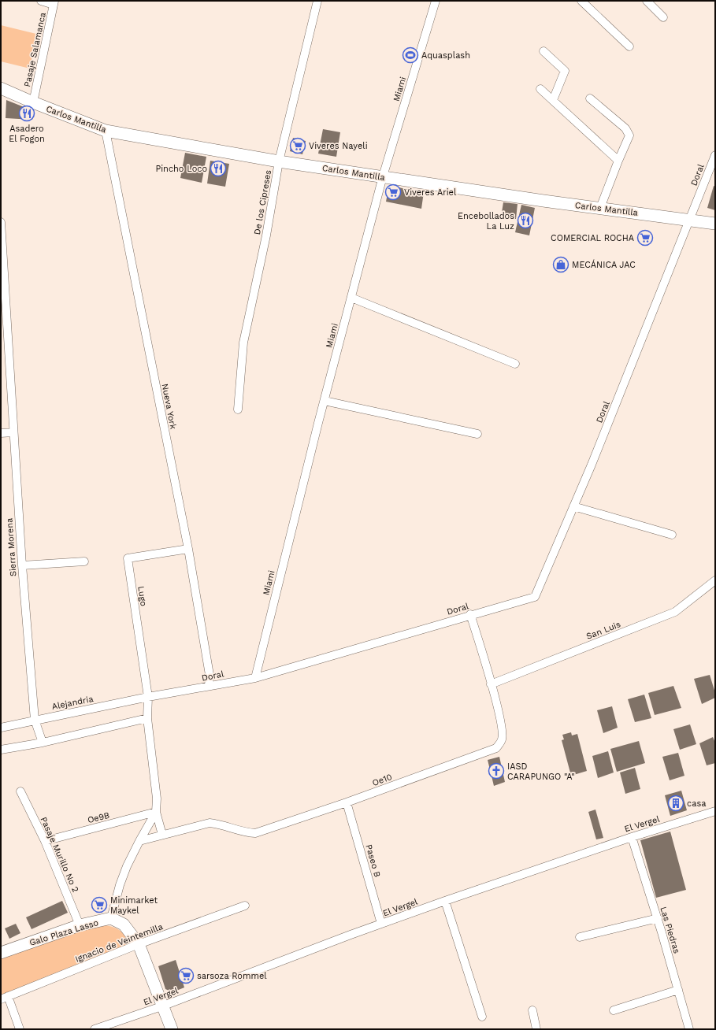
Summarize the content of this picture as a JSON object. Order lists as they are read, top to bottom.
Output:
{
  "streets": {
    "street": [
      "Pasaje Salamanca",
      "Miami",
      "Carlos Mantilla",
      "Doral",
      "De los Cipreses",
      "Nueva York",
      "Sierra Morena",
      "Lugo",
      "San Luis",
      "Alejandria",
      "Oe10",
      "Oe9B",
      "El Vergel",
      "Pasaje Murillo No 2",
      "Paseo B",
      "Las Piedras",
      "Galo Plaza Lasso",
      "Ignacio de Veintemilla"
    ]
  },
  "crossings": [
    ["Pasaje Salamanca", "Carlos Mantilla"],
    ["Miami", "Carlos Mantilla"],
    ["Miami", "Doral"],
    ["Carlos Mantilla", "Doral"],
    ["Carlos Mantilla", "De los Cipreses"],
    ["Carlos Mantilla", "Nueva York"],
    ["Doral", "Nueva York"],
    ["Doral", "Lugo"],
    ["Doral", "Alejandria"],
    ["Doral", "Oe10"],
    ["Nueva York", "Lugo"],
    ["Sierra Morena", "Alejandria"],
    ["Lugo", "Alejandria"],
    ["San Luis", "Oe10"],
    ["Oe10", "Paseo B"],
    ["Oe9B", "Pasaje Murillo No 2"],
    ["El Vergel", "Paseo B"],
    ["El Vergel", "Las Piedras"],
    ["Pasaje Murillo No 2", "Galo Plaza Lasso"]
  ],
  "places": {
    "sports": ["Aquasplash"],
    "restaurant": ["Asadero El Fogon", "Pincho Loco", "Encebollados La Luz"],
    "supermarket": [
      "Viveres Nayeli",
      "Viveres Ariel",
      "COMERCIAL ROCHA",
      "Minimarket Maykel",
      "sarsoza Rommel"
    ],
    "shop": ["MECÁNICA JAC"],
    "church": ["IASD CARAPUNGO \"A\""],
    "building": ["casa"]
  }
}
